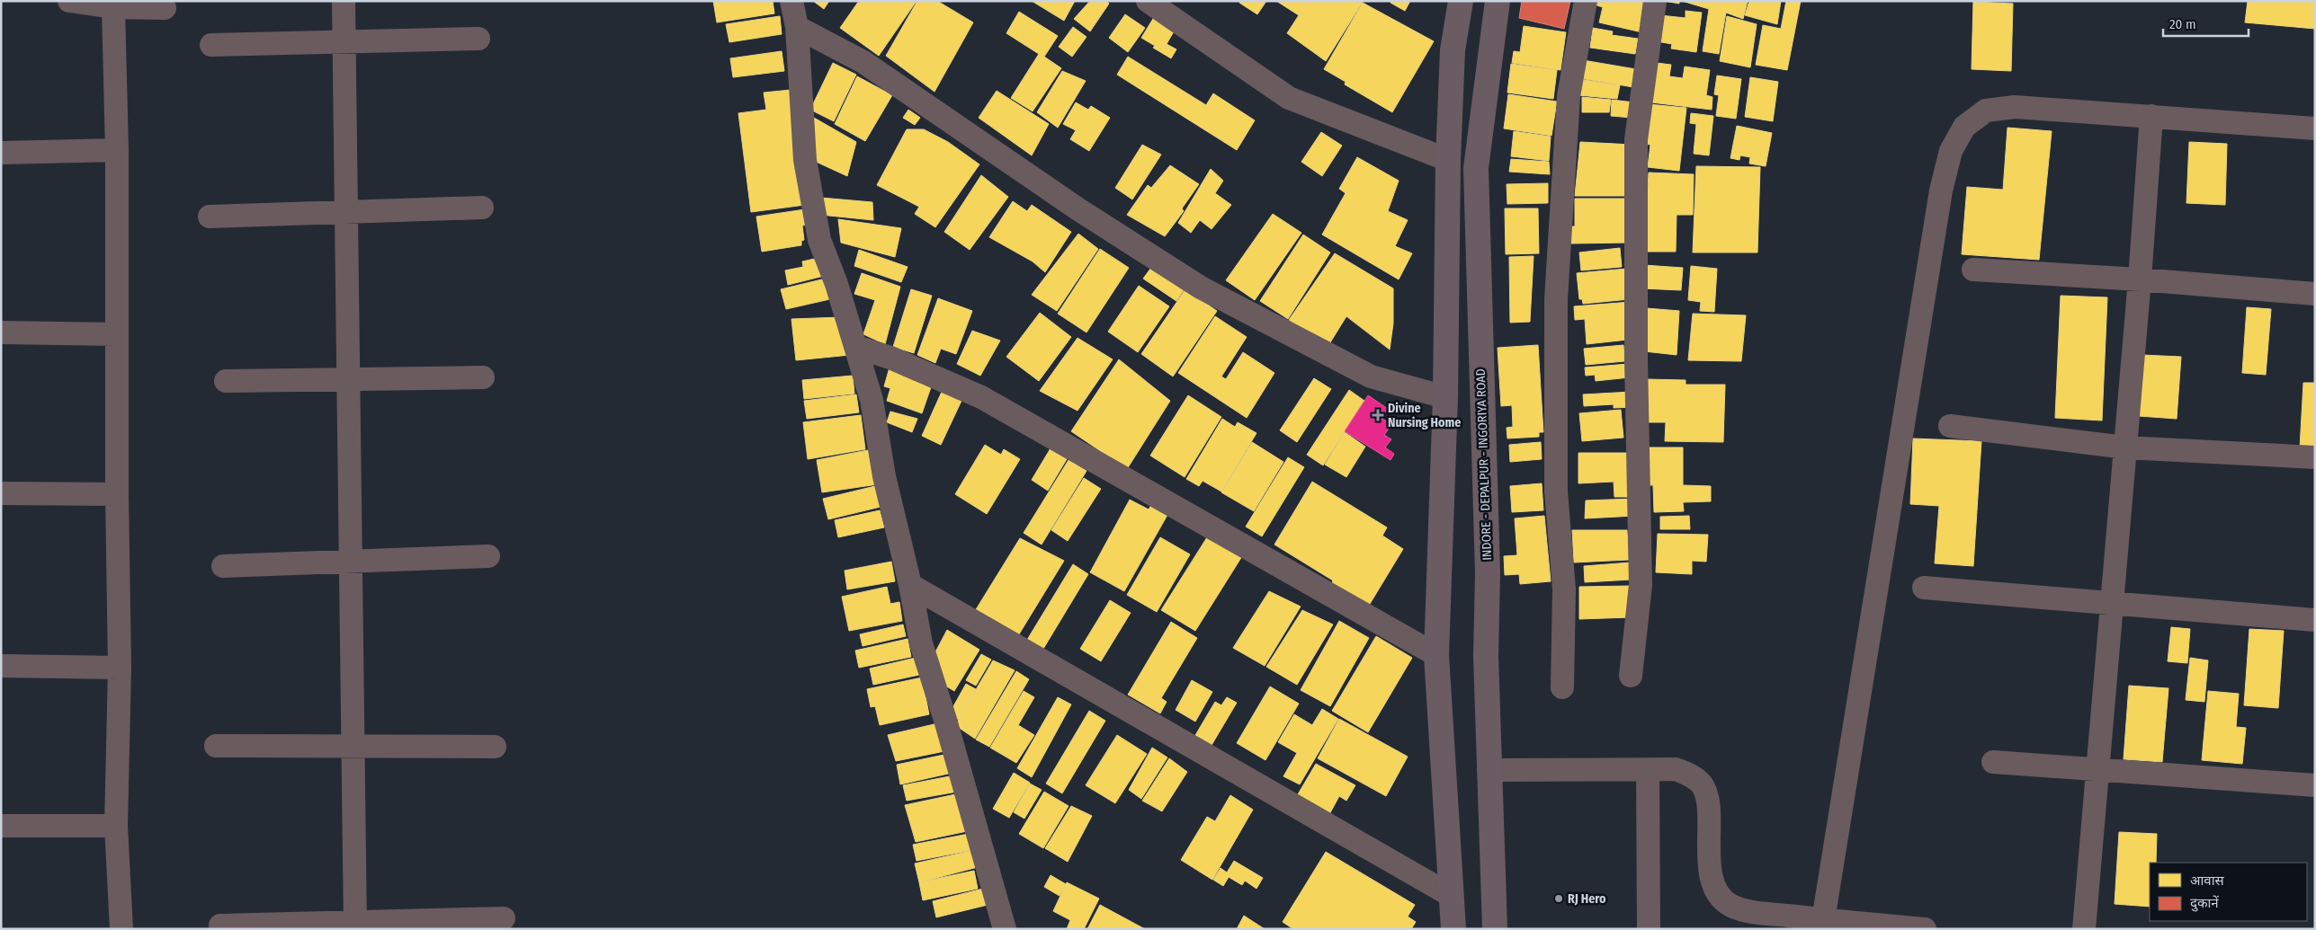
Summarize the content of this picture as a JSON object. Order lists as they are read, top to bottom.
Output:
{
  "streets": {
    "main road": ["INDORE - DEPALPUR - INGORIYA ROAD"]
  },
  "places": {
    "health": ["Divine Nursing Home"],
    "other": ["RJ Hero"]
  },
  "legend": ["आवास", "दुकानें"],
  "scale_bar": "20 m"
}
